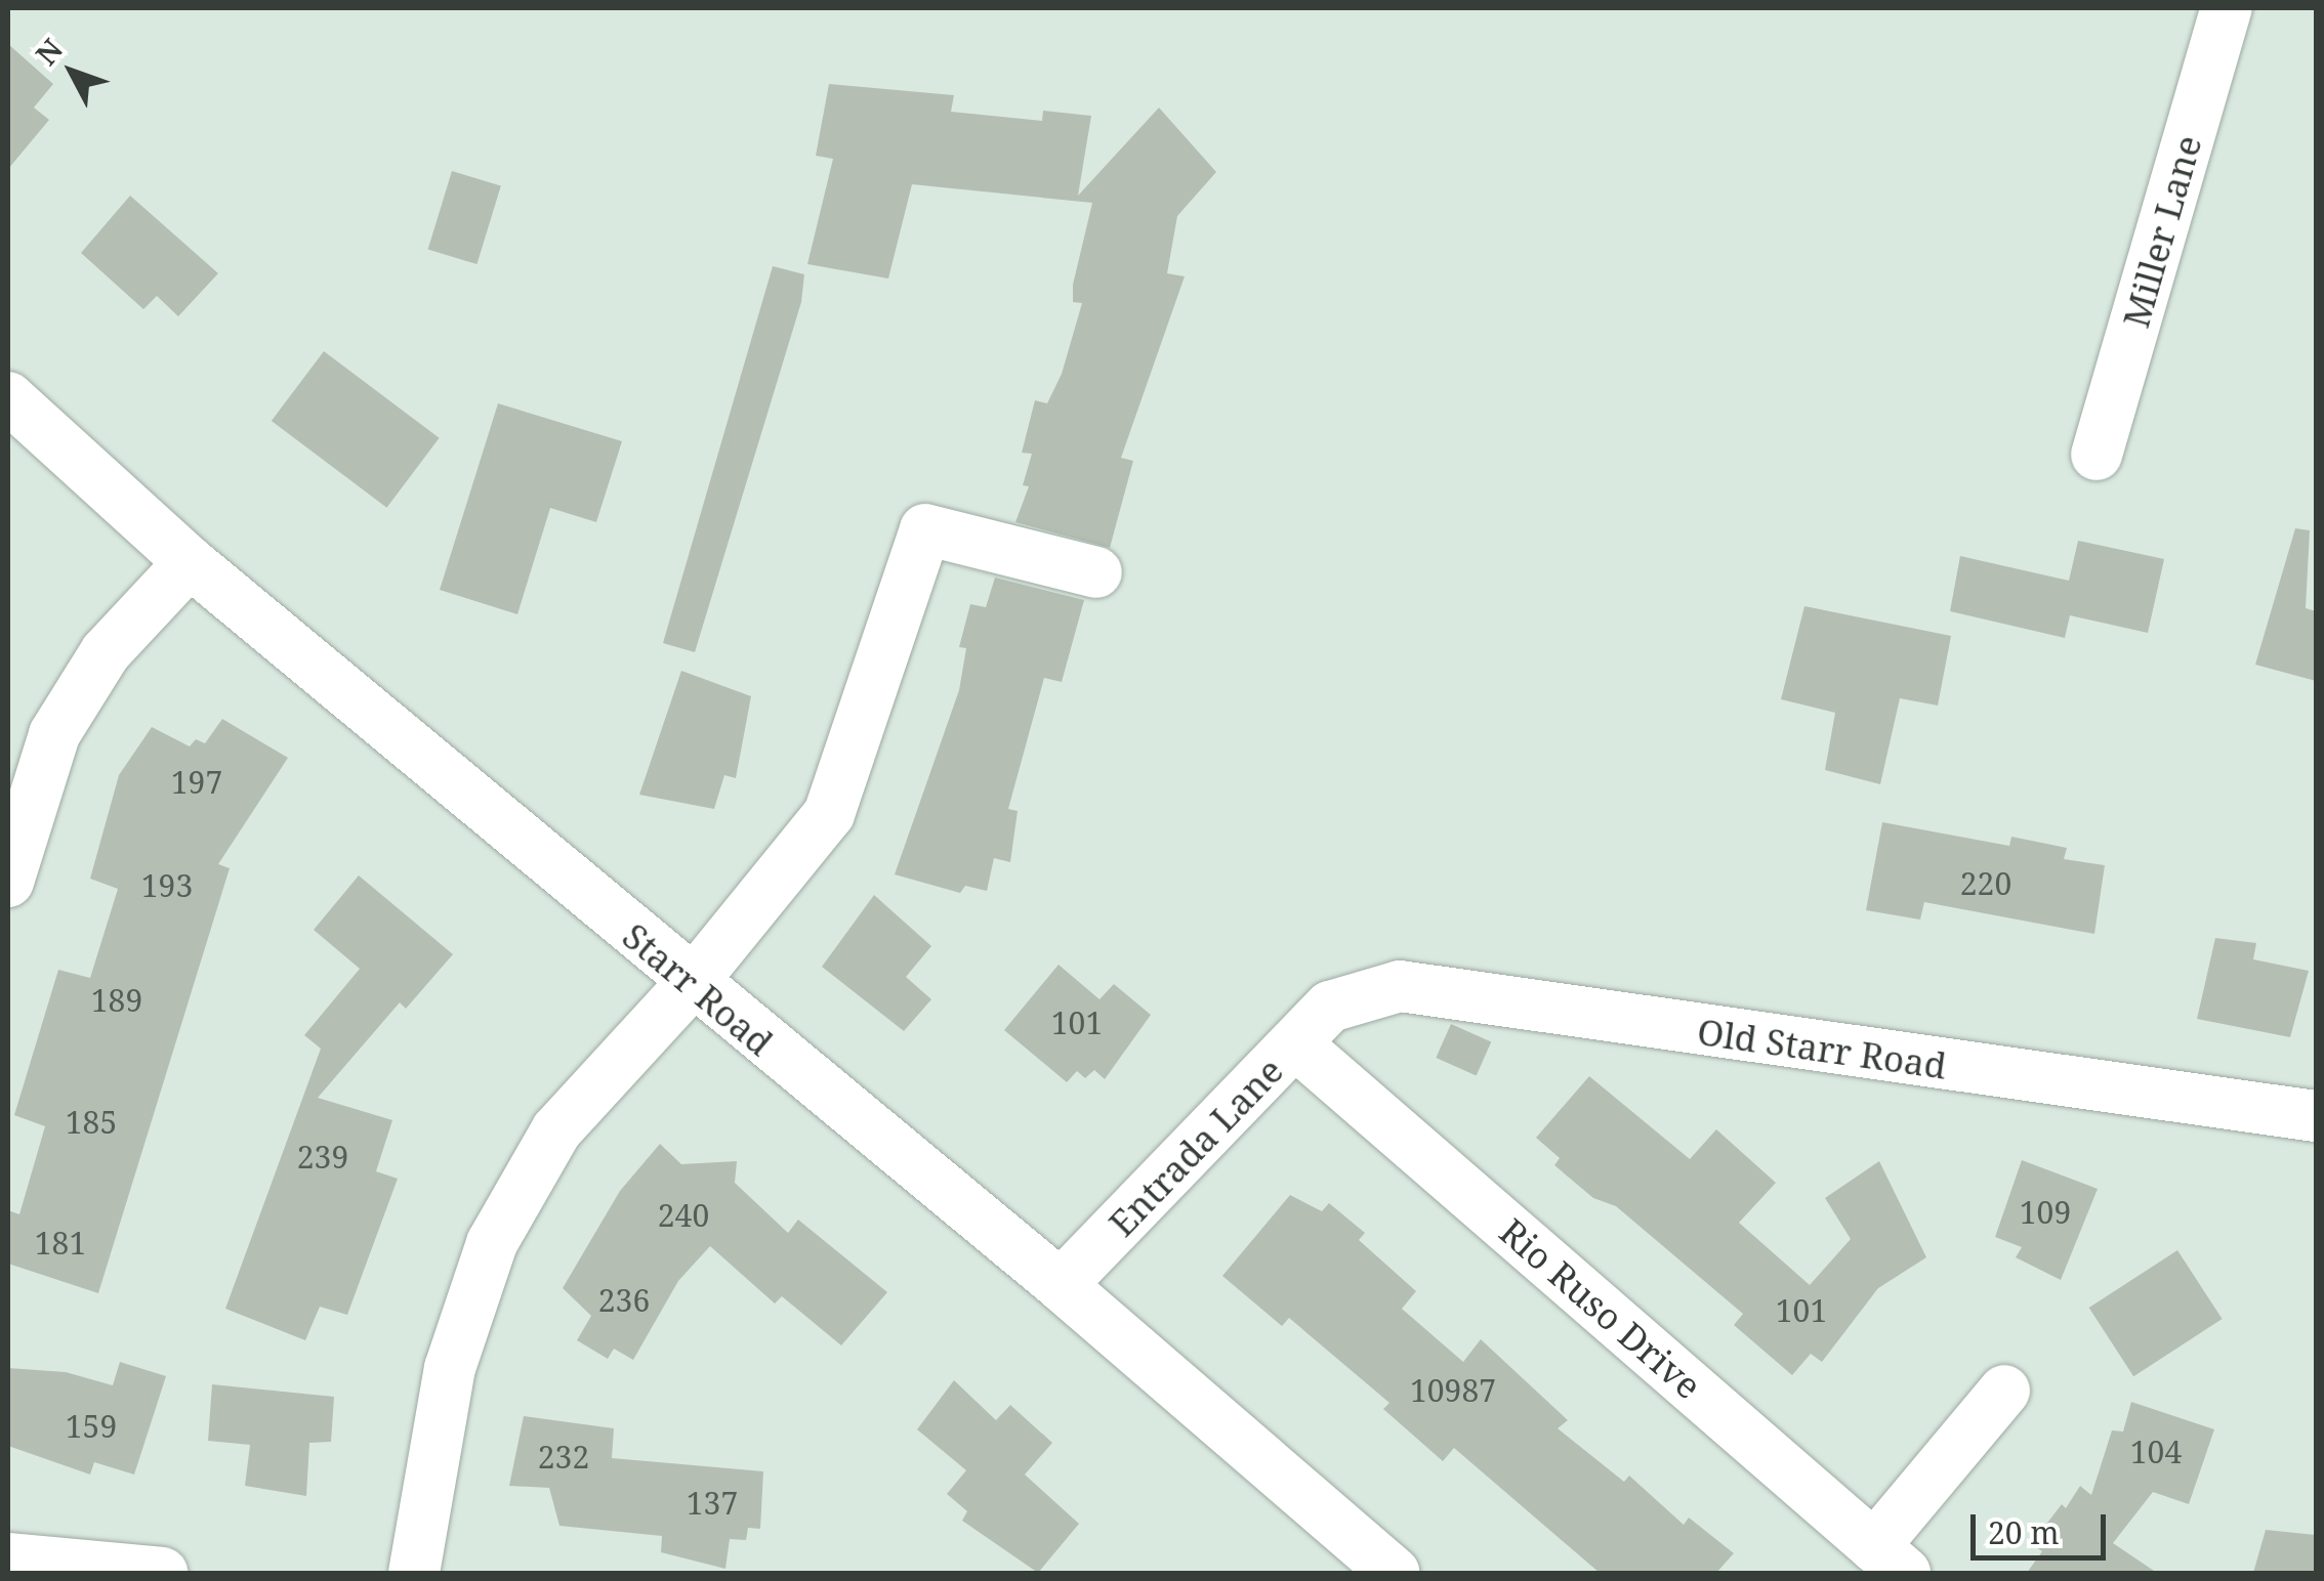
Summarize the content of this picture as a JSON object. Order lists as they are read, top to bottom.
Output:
{
  "streets": {
    "street": [
      "Miller Lane",
      "Starr Road",
      "Old Starr Road",
      "Entrada Lane",
      "Rio Ruso Drive"
    ]
  },
  "crossings": [
    ["Starr Road", "Entrada Lane"],
    ["Old Starr Road", "Entrada Lane"],
    ["Entrada Lane", "Rio Ruso Drive"]
  ],
  "house_numbers": [
    "197",
    "220",
    "193",
    "189",
    "101",
    "185",
    "239",
    "109",
    "240",
    "181",
    "236",
    "101",
    "10987",
    "159",
    "104",
    "232",
    "137"
  ],
  "scale_bar": "20 m",
  "north": "top left"
}
